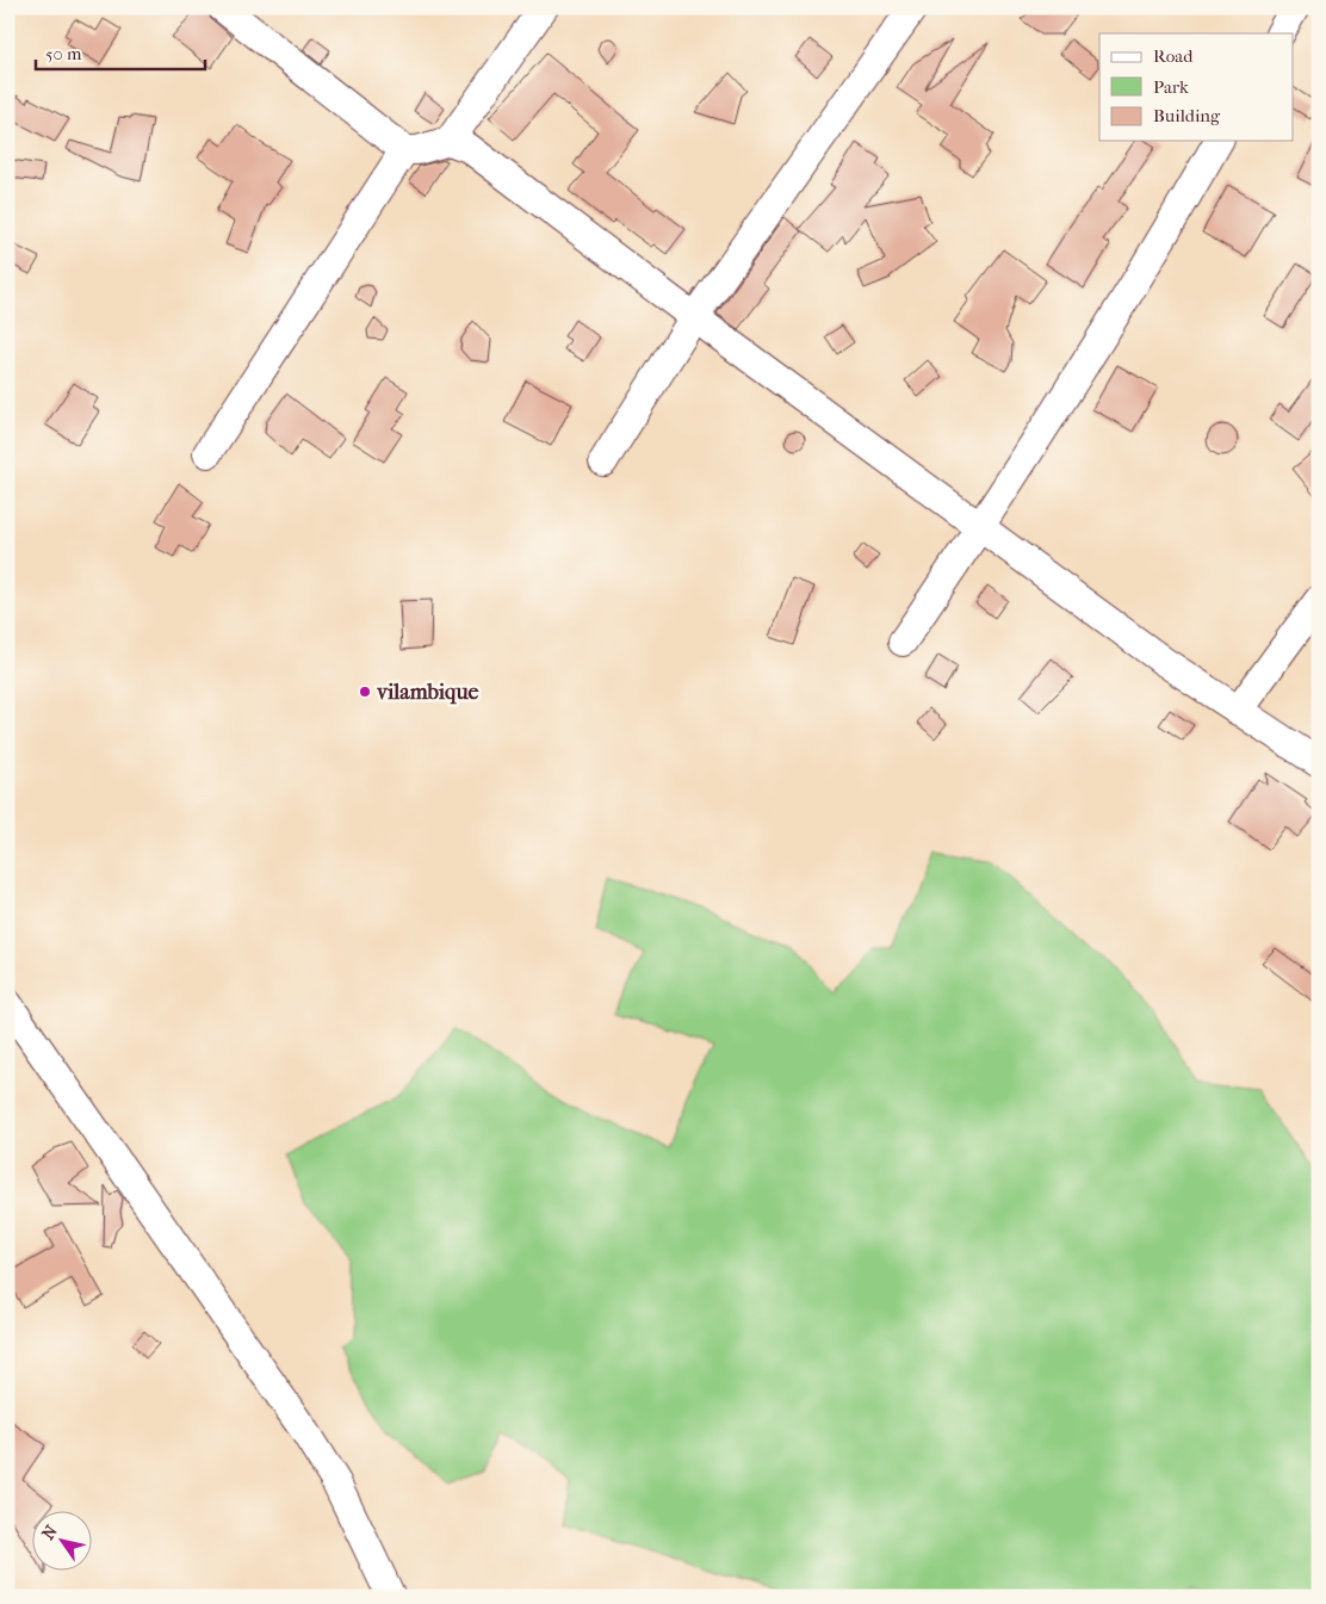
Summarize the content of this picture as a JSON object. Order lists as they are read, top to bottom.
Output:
{
  "places": ["vilambique"],
  "legend": ["Road", "Park", "Building"],
  "scale_bar": "50 m",
  "north": "top left"
}
